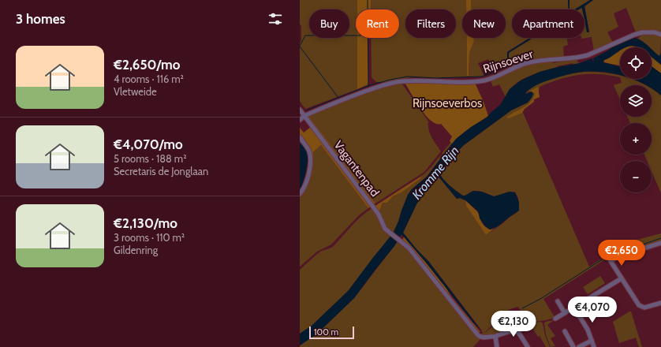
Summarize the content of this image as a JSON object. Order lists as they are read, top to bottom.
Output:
{
  "streets": {
    "street": ["Rijnsoever", "Vagantenpad"]
  },
  "crossings": [
    ["Rijnsoever", "Vagantenpad"]
  ],
  "water": ["Kromme Rijn"],
  "parks": ["Rijnsoeverbos"],
  "scale_bar": "100 m",
  "page": {
    "heading": "3 homes",
    "chip": [
      "Buy",
      "Rent",
      "Filters",
      "New",
      "Apartment"
    ],
    "list": [
      {
        "name": "€2,650/mo",
        "note": "4 rooms · 116 m² · Vletweide"
      },
      {
        "name": "€4,070/mo",
        "note": "5 rooms · 188 m² · Secretaris de Jonglaan"
      },
      {
        "name": "€2,130/mo",
        "note": "3 rooms · 110 m² · Gildenring"
      }
    ],
    "map_buttons": ["+", "−"],
    "price": ["€2,650", "€4,070", "€2,130"],
    "scale": "100 m"
  }
}
